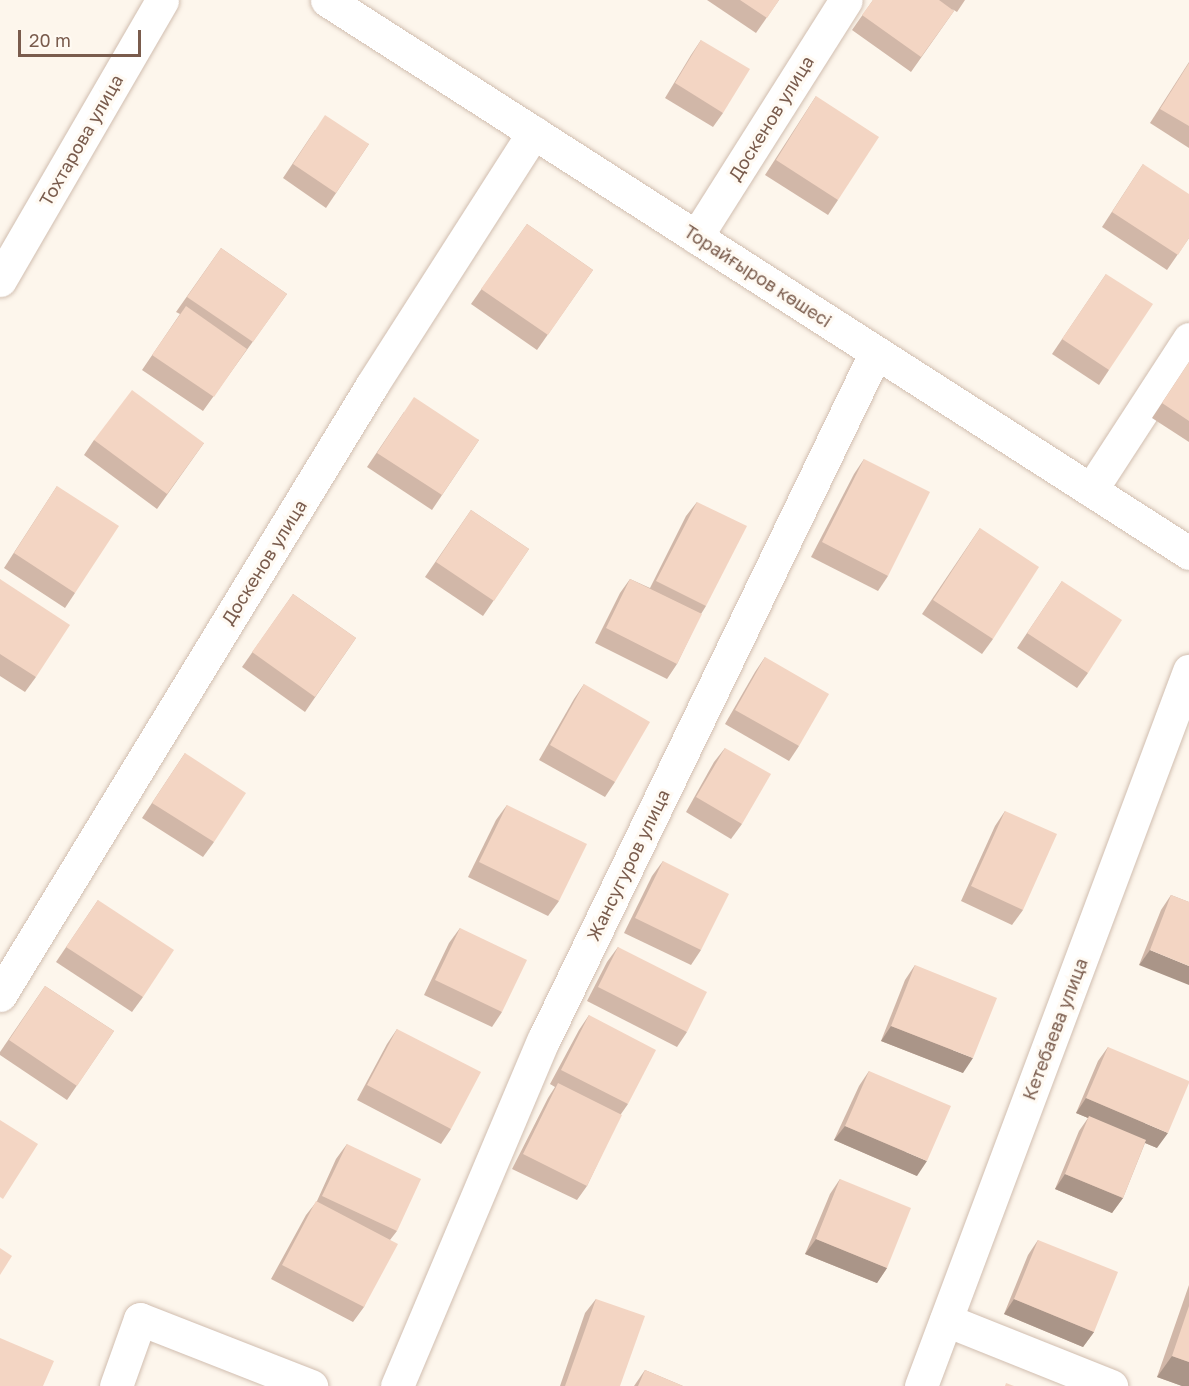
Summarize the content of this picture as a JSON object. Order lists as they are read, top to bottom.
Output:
{
  "streets": {
    "street": [
      "Доскенов улица",
      "Тохтарова улица",
      "Торайғыров көшесі",
      "Жансугуров улица",
      "Кетебаева улица"
    ]
  },
  "crossings": [
    ["Доскенов улица", "Торайғыров көшесі"],
    ["Торайғыров көшесі", "Жансугуров улица"]
  ],
  "scale_bar": "20 m"
}
